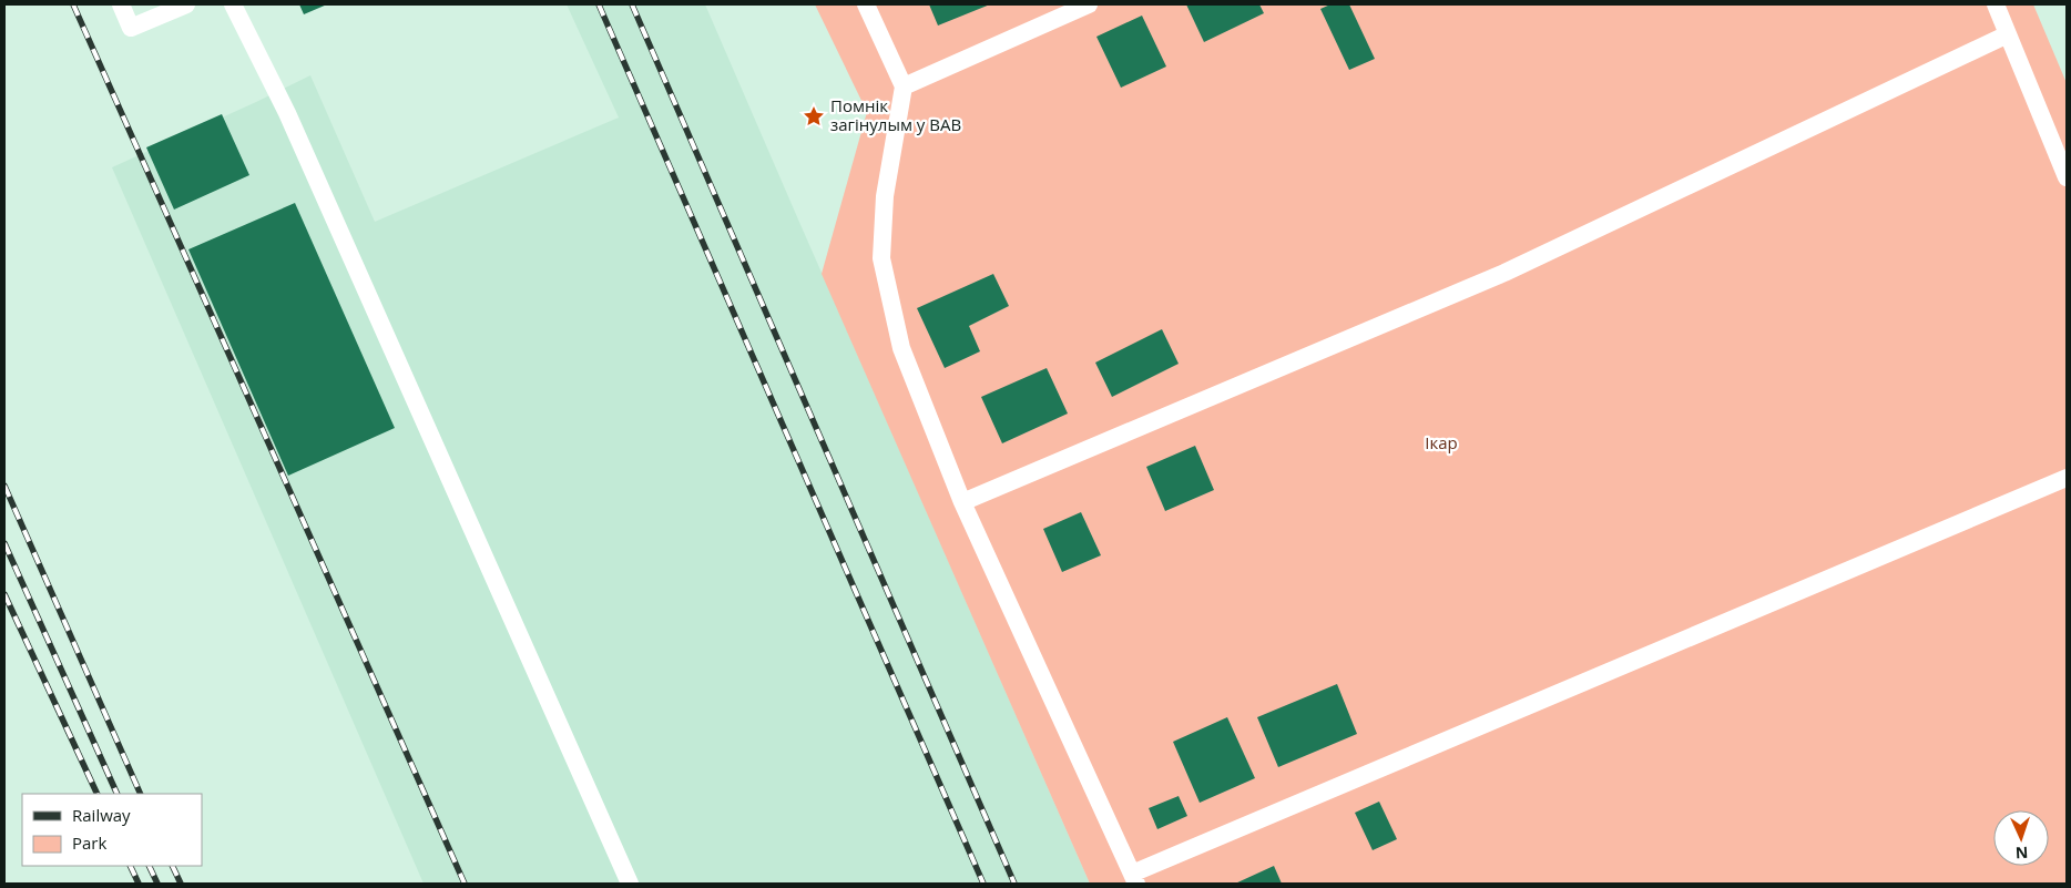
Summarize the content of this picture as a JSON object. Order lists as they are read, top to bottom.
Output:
{
  "parks": ["Ікар"],
  "places": {
    "place": ["Помнік загінулым у ВАВ"]
  },
  "legend": ["Railway", "Park"],
  "north": "bottom"
}
